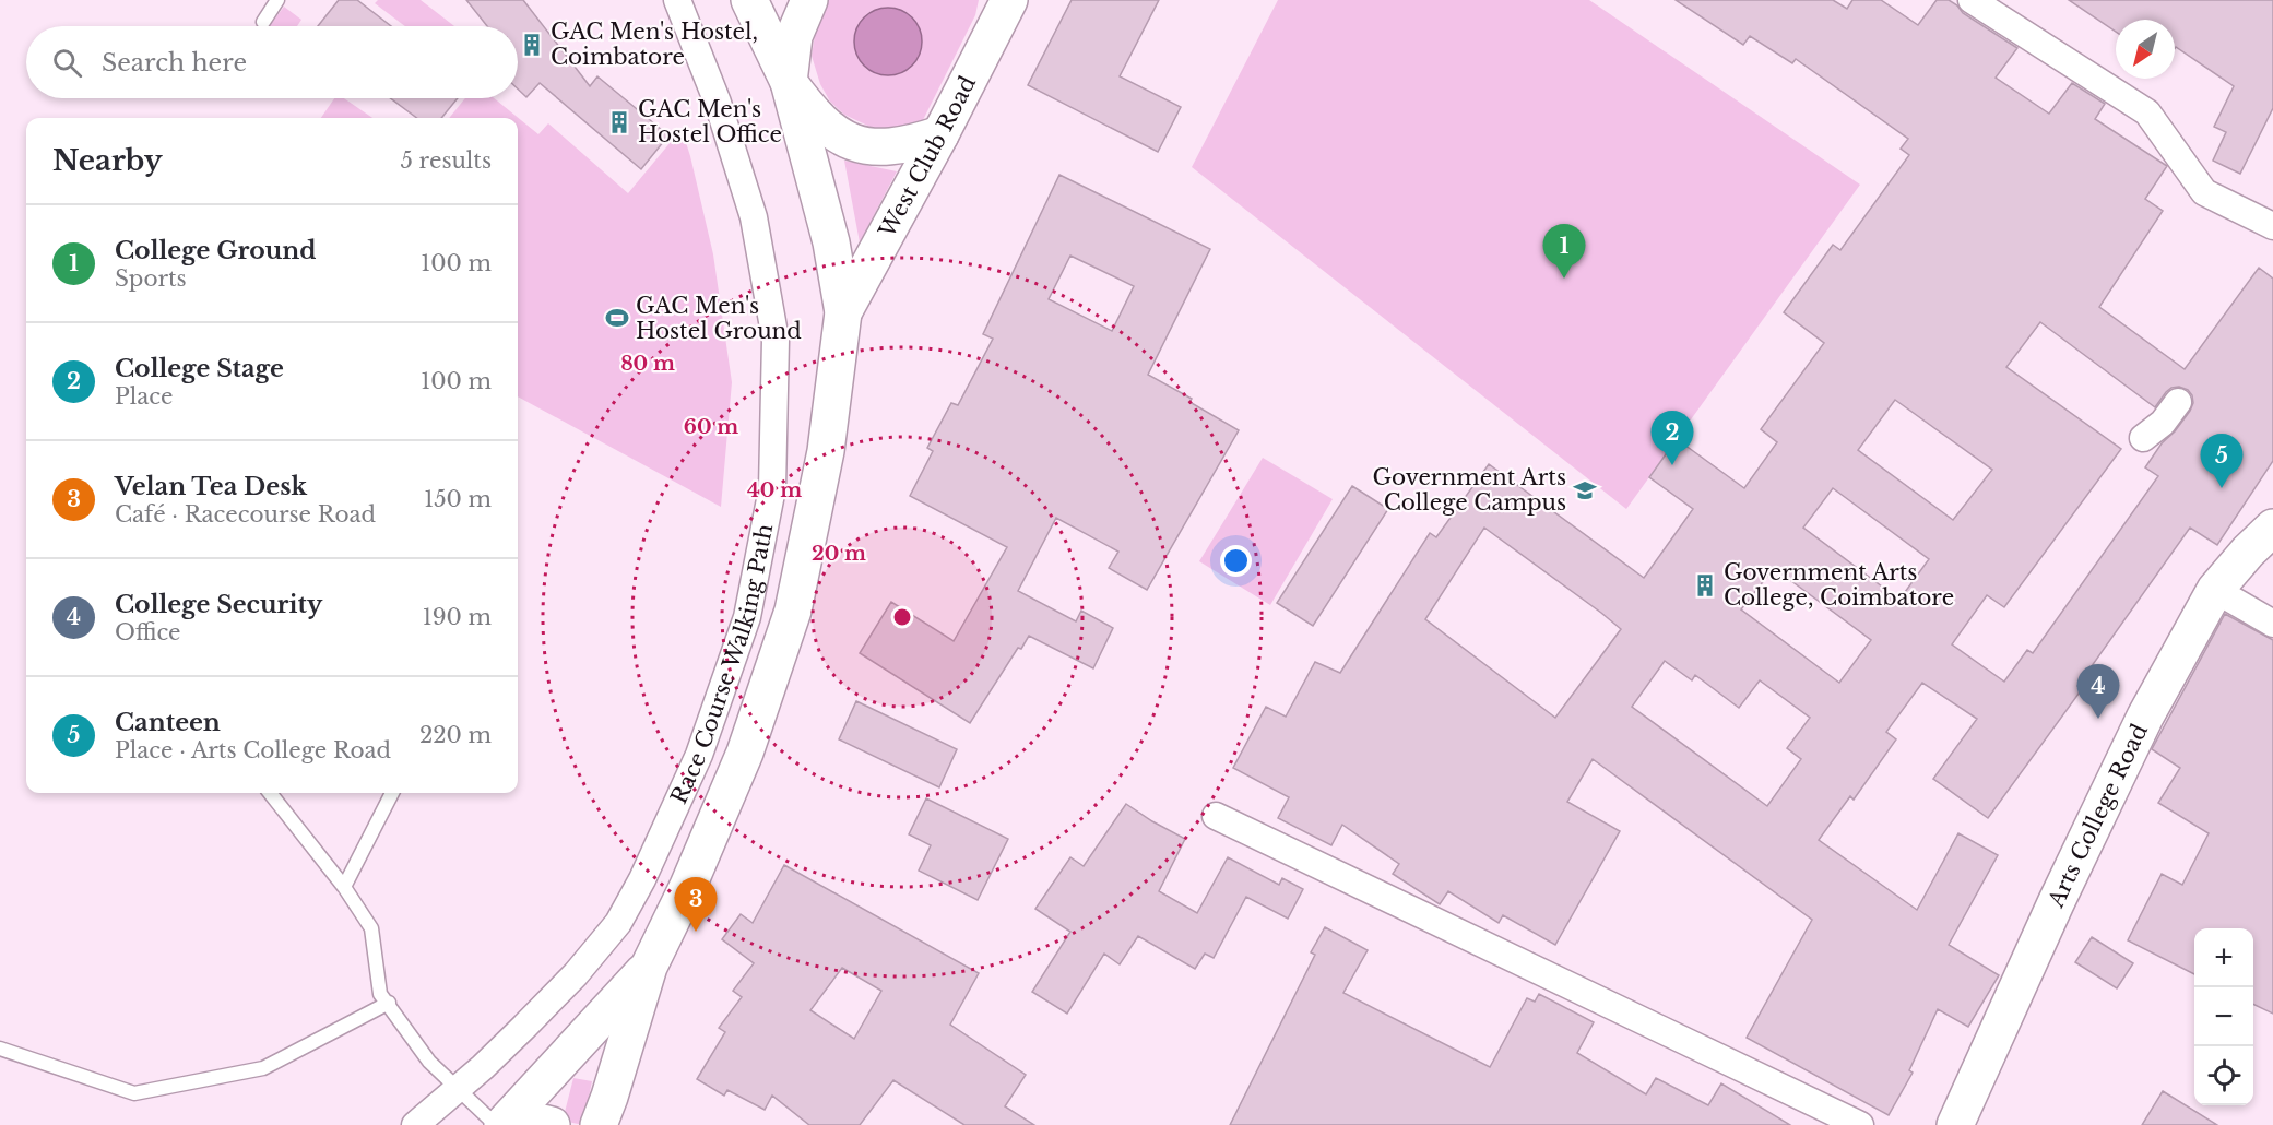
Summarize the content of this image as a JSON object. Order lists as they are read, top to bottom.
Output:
{
  "streets": {
    "street": ["West Club Road", "Race Course Walking Path", "Arts College Road"]
  },
  "places": {
    "building": ["GAC Men's Hostel, Coimbatore", "GAC Men's Hostel Office", "Government Arts College, Coimbatore"],
    "sports": ["GAC Men's Hostel Ground"],
    "school or university": ["Government Arts College Campus"]
  },
  "north": "bottom left",
  "page": {
    "search": "Search here",
    "heading": ["Nearby", "5 results"],
    "list": [
      {
        "mark": "1",
        "name": "College Ground",
        "note": "Sports",
        "value": "100 m"
      },
      {
        "mark": "2",
        "name": "College Stage",
        "note": "Place",
        "value": "100 m"
      },
      {
        "mark": "3",
        "name": "Velan Tea Desk",
        "note": "Café · Racecourse Road",
        "value": "150 m"
      },
      {
        "mark": "4",
        "name": "College Security",
        "note": "Office",
        "value": "190 m"
      },
      {
        "mark": "5",
        "name": "Canteen",
        "note": "Place · Arts College Road",
        "value": "220 m"
      }
    ],
    "pins": [
      "1",
      "2",
      "5",
      "4",
      "3"
    ],
    "map_buttons": ["+", "−"]
  },
  "rings": [
    "80 m",
    "60 m",
    "40 m",
    "20 m"
  ]
}
